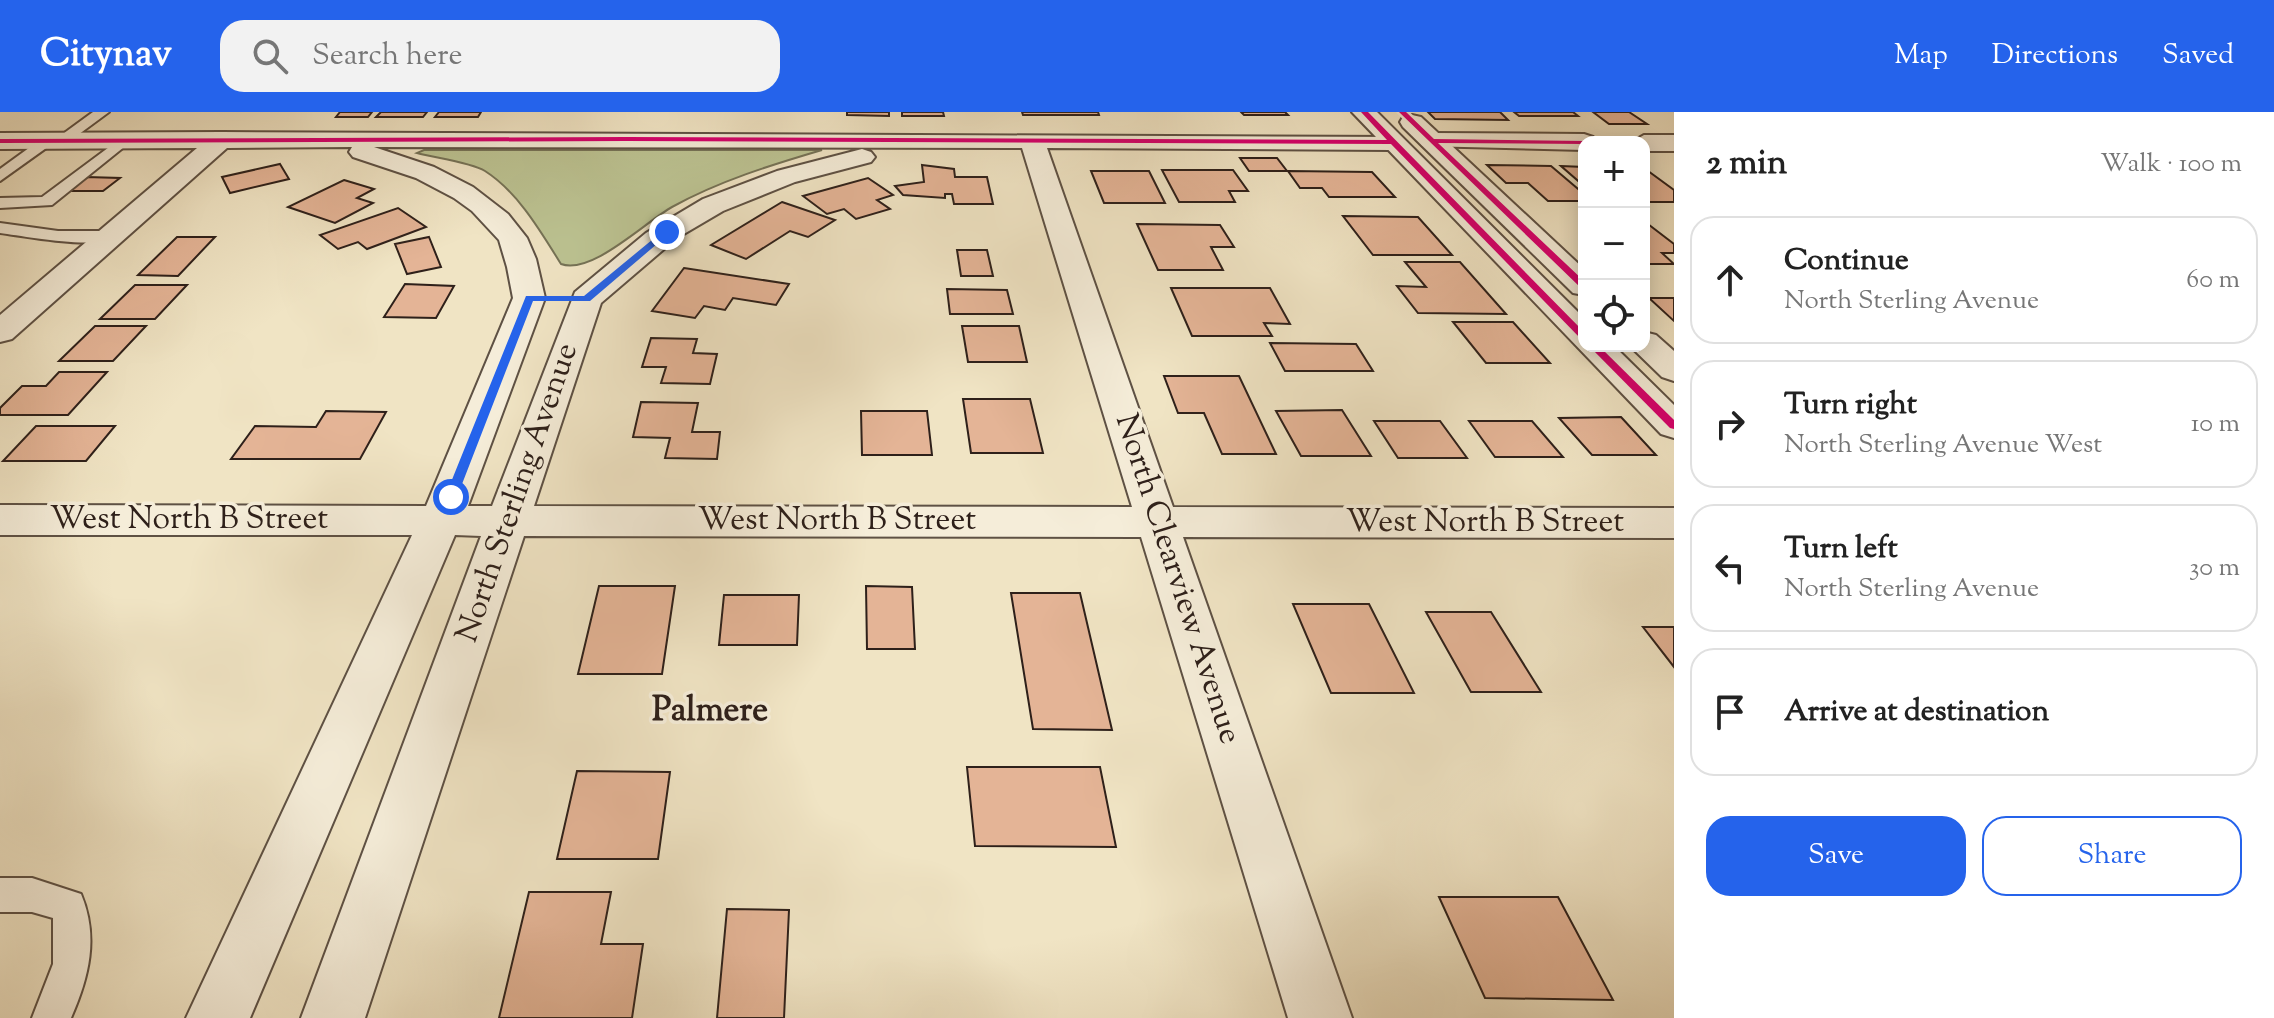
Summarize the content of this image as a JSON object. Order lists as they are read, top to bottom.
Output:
{
  "streets": {
    "street": ["North Sterling Avenue", "West North B Street", "North Clearview Avenue"]
  },
  "crossings": [
    ["North Sterling Avenue", "West North B Street"],
    ["West North B Street", "North Clearview Avenue"]
  ],
  "districts": ["Palmere"],
  "page": {
    "header": "Citynav",
    "search": "Search here",
    "nav": ["Map", "Directions", "Saved"],
    "heading": ["2 min", "Walk · 100 m"],
    "map_buttons": ["+", "−"],
    "list": [
      ["Continue", "North Sterling Avenue", "60 m"],
      ["Turn right", "North Sterling Avenue West", "10 m"],
      ["Turn left", "North Sterling Avenue", "30 m"],
      "Arrive at destination"
    ],
    "buttons": ["Save", "Share"]
  }
}
